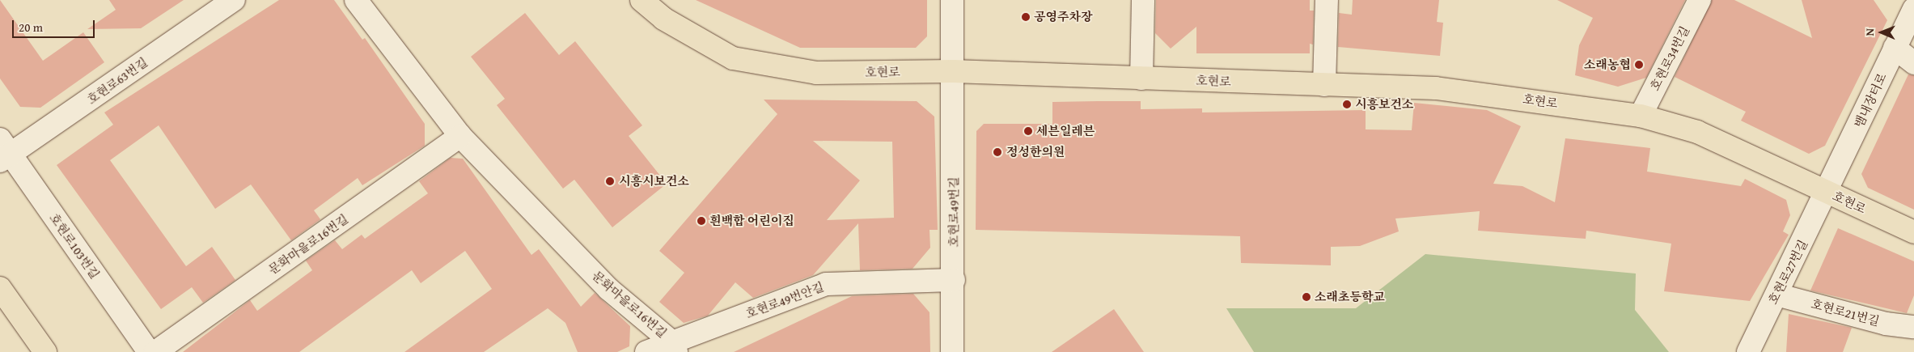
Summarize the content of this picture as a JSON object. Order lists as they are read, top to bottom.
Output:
{
  "streets": {
    "main road": ["호현로"],
    "street": [
      "호현로34번길",
      "호현로63번길",
      "뱀내장터로",
      "호현로49번길",
      "문화마을로16번길",
      "호현로103번길",
      "호현로27번길",
      "호현로49번안길",
      "호현로21번길"
    ]
  },
  "crossings": [
    ["호현로34번길", "호현로"],
    ["호현로", "뱀내장터로"],
    ["호현로", "호현로49번길"],
    ["호현로", "호현로27번길"],
    ["호현로63번길", "호현로103번길"],
    ["뱀내장터로", "호현로27번길"],
    ["호현로49번길", "호현로49번안길"],
    ["문화마을로16번길", "호현로49번안길"],
    ["호현로27번길", "호현로21번길"]
  ],
  "places": [
    "공영주차장",
    "소래농협",
    "시흥보건소",
    "세븐일레븐",
    "정성한의원",
    "시흥시보건소",
    "흰백합 어린이집",
    "소래초등학교"
  ],
  "scale_bar": "20 m",
  "north": "left"
}
